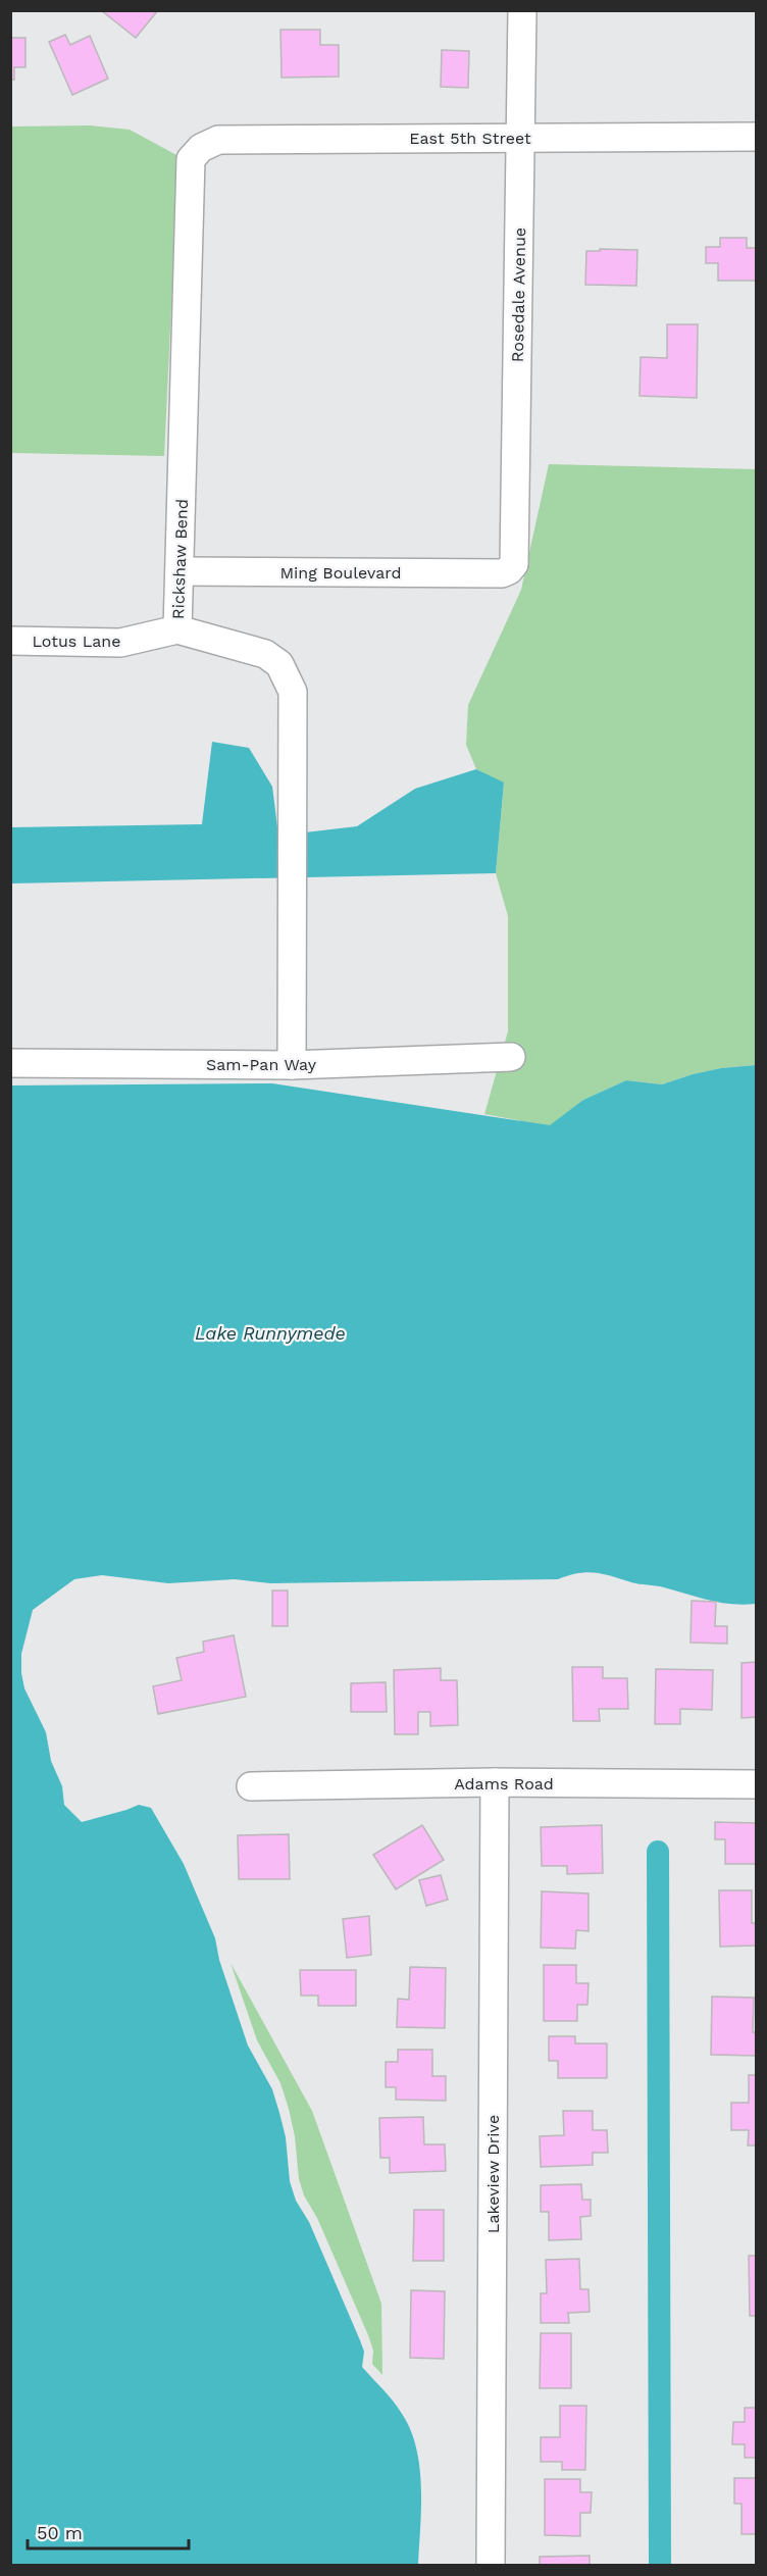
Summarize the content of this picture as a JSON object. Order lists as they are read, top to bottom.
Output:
{
  "streets": {
    "street": [
      "East 5th Street",
      "Rosedale Avenue",
      "Rickshaw Bend",
      "Ming Boulevard",
      "Lotus Lane",
      "Sam-Pan Way",
      "Adams Road",
      "Lakeview Drive"
    ]
  },
  "crossings": [
    ["East 5th Street", "Rosedale Avenue"],
    ["East 5th Street", "Rickshaw Bend"],
    ["Rosedale Avenue", "Ming Boulevard"],
    ["Rickshaw Bend", "Ming Boulevard"],
    ["Rickshaw Bend", "Lotus Lane"],
    ["Rickshaw Bend", "Sam-Pan Way"],
    ["Adams Road", "Lakeview Drive"]
  ],
  "water": ["Lake Runnymede"],
  "scale_bar": "50 m"
}
